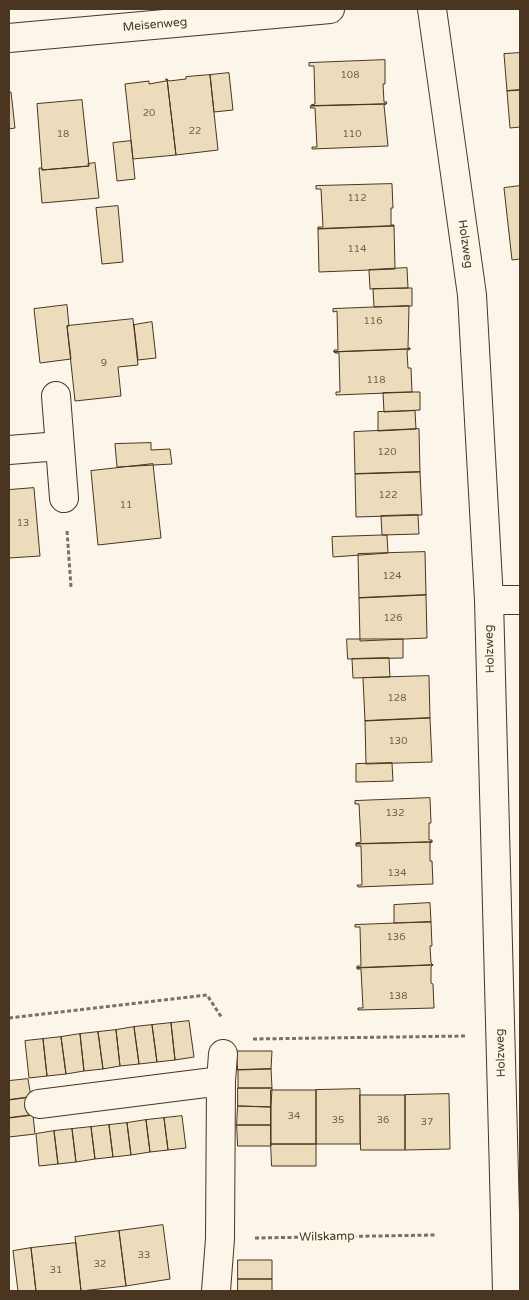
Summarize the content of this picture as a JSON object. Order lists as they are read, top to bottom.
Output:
{
  "streets": {
    "street": ["Meisenweg", "Holzweg"],
    "path": ["Wilskamp"]
  },
  "house_numbers": [
    "108",
    "20",
    "22",
    "18",
    "110",
    "112",
    "114",
    "116",
    "9",
    "118",
    "120",
    "122",
    "11",
    "13",
    "124",
    "126",
    "128",
    "130",
    "132",
    "134",
    "136",
    "138",
    "34",
    "35",
    "36",
    "37",
    "33",
    "32",
    "31"
  ]
}
